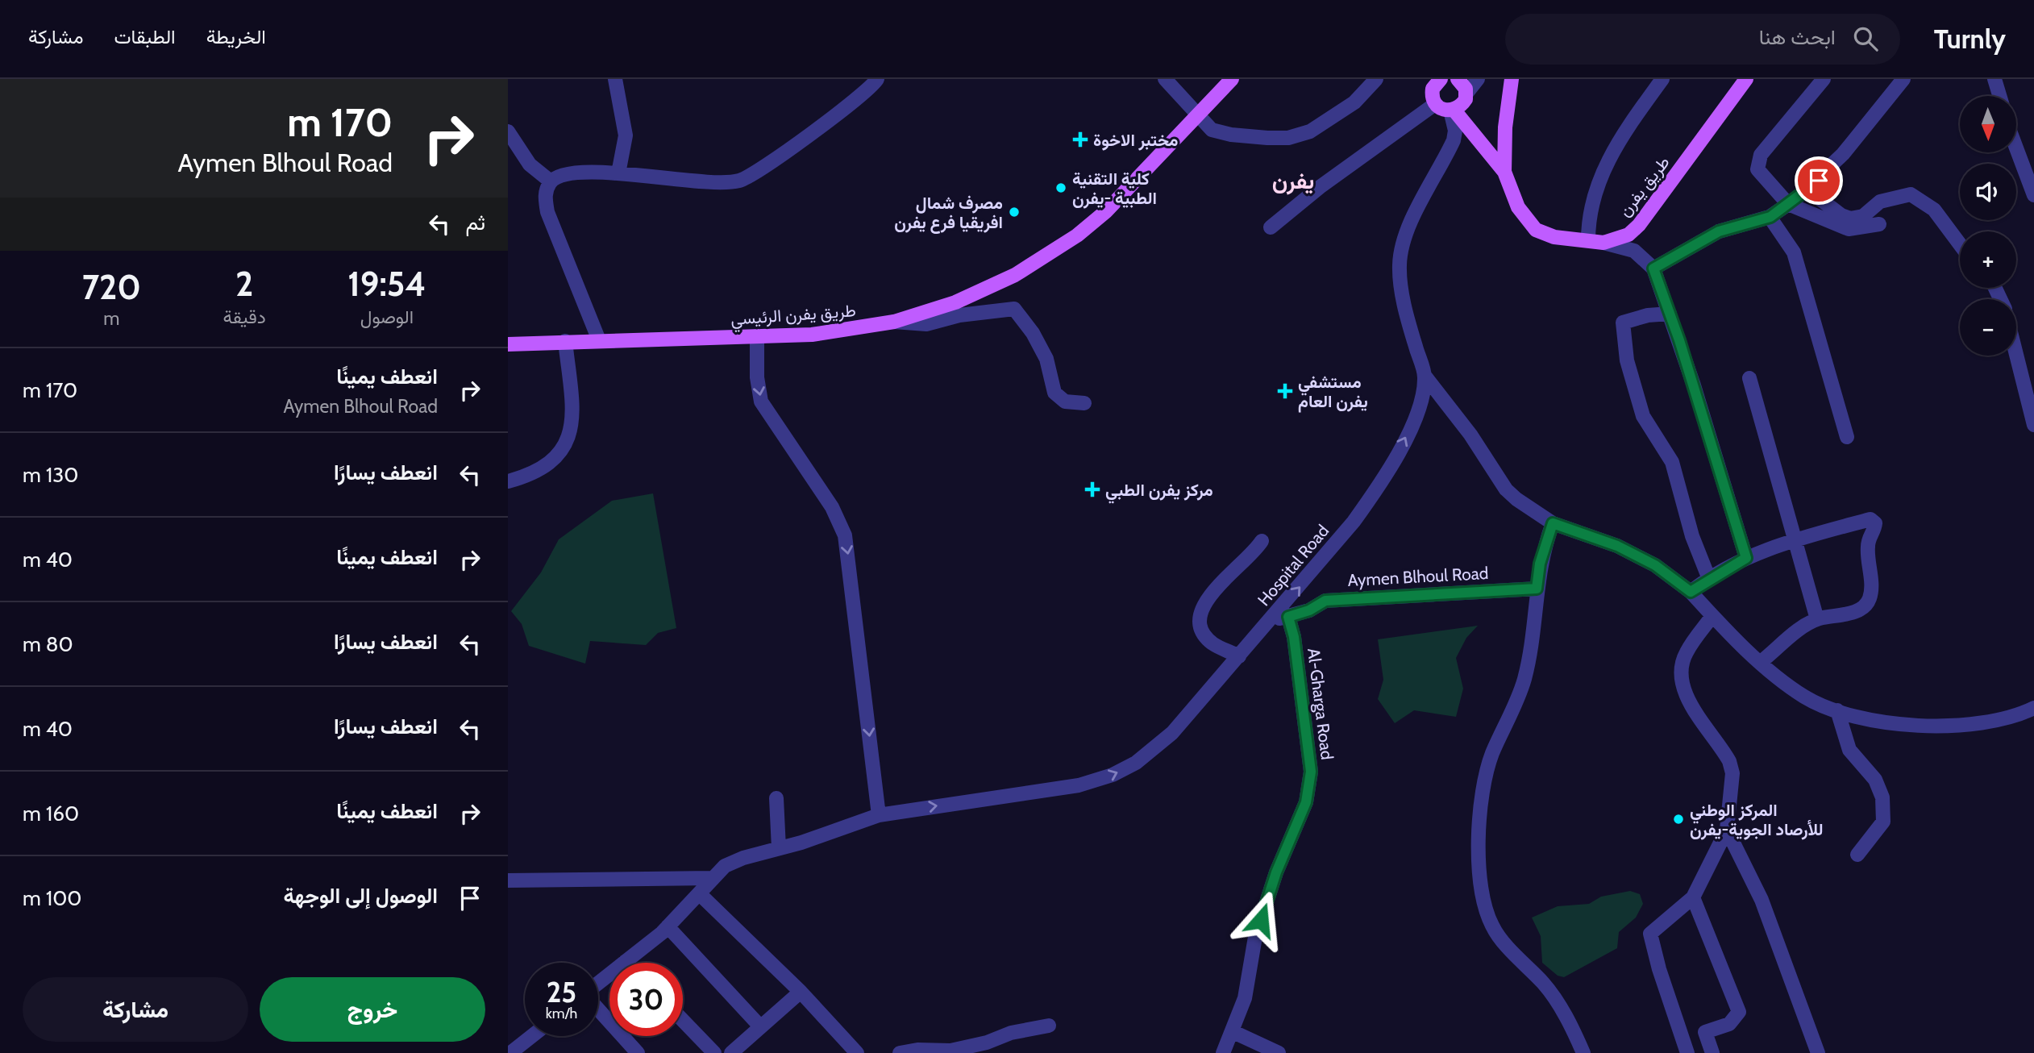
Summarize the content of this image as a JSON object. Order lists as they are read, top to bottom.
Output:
{
  "streets": {
    "main road": ["طريق يفرن", "طريق يفرن الرئيسي"],
    "street": ["Hospital Road", "Aymen Blhoul Road", "Al-Gharga Road"]
  },
  "crossings": [
    ["طريق يفرن", "Hospital Road"],
    ["Hospital Road", "Aymen Blhoul Road"],
    ["Aymen Blhoul Road", "Al-Gharga Road"]
  ],
  "one_way": ["Hospital Road"],
  "districts": ["يفرن"],
  "places": {
    "health": ["مختبر الاخوة", "مستشفي يفرن العام", "مركز يفرن الطبي"],
    "other": ["كلية التقنية الطبية -يفرن", "مصرف شمال افريقيا فرع يفرن", "المركز الوطني للأرصاد الجوية-يفرن"]
  },
  "north": "bottom",
  "page": {
    "header": "Turnly",
    "search": "ابحث هنا",
    "nav": ["الخريطة", "الطبقات", "مشاركة"],
    "turn": ["170 m", "Aymen Blhoul Road"],
    "map_buttons": ["+", "−"],
    "then": "ثم",
    "eta": [
      "19:54",
      "الوصول",
      "2",
      "دقيقة",
      "720",
      "m"
    ],
    "list": [
      {
        "name": "انعطف يمينًا",
        "note": "Aymen Blhoul Road",
        "value": "170 m"
      },
      {
        "name": "انعطف يسارًا",
        "value": "130 m"
      },
      {
        "name": "انعطف يمينًا",
        "value": "40 m"
      },
      {
        "name": "انعطف يسارًا",
        "value": "80 m"
      },
      {
        "name": "انعطف يسارًا",
        "value": "40 m"
      },
      {
        "name": "انعطف يمينًا",
        "value": "160 m"
      },
      {
        "name": "الوصول إلى الوجهة",
        "value": "100 m"
      }
    ],
    "speed": "25 km/h",
    "limit": "30",
    "buttons": ["خروج", "مشاركة"]
  }
}
